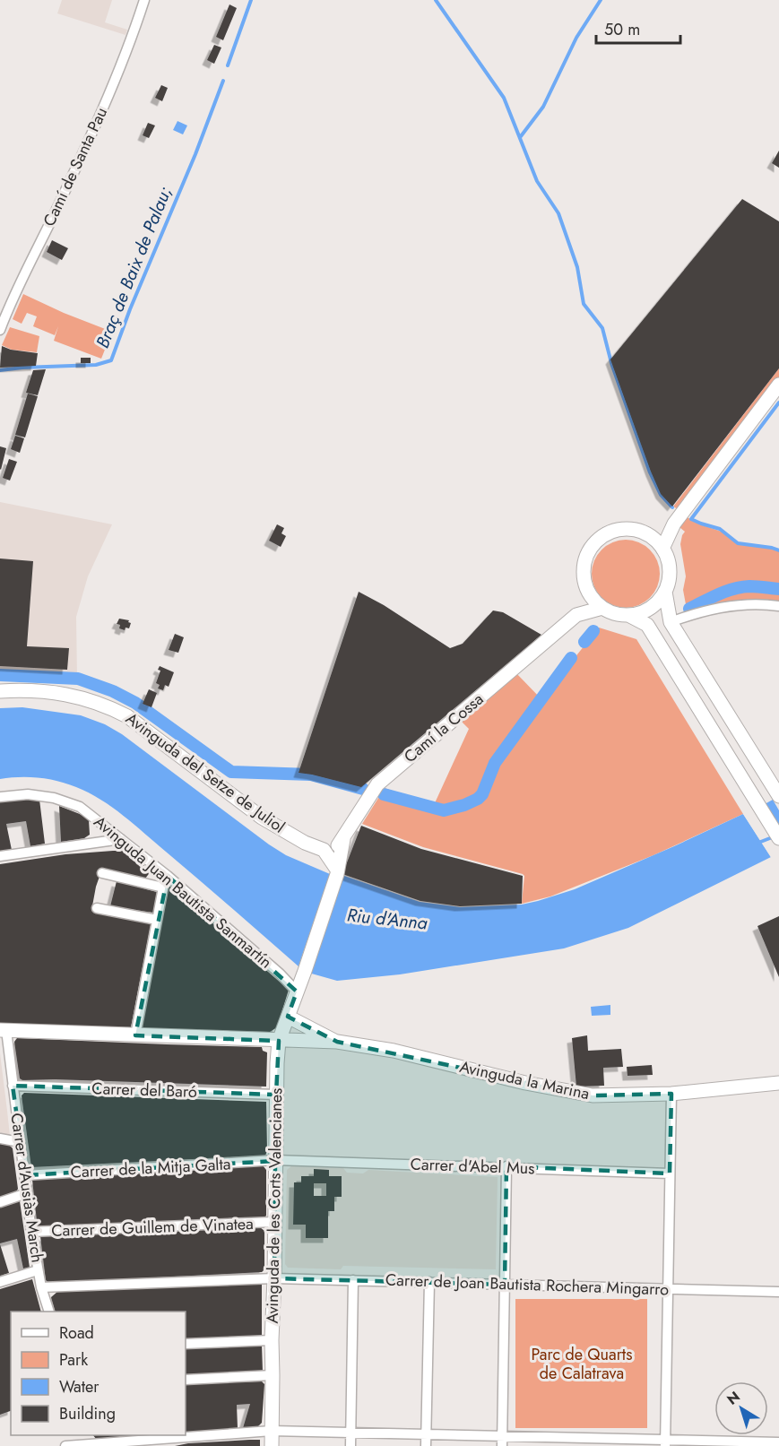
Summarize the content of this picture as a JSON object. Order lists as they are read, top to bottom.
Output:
{
  "streets": {
    "street": [
      "Camí de Santa Pau",
      "Camí la Cossa",
      "Avinguda del Setze de Juliol",
      "Avinguda Juan Bautista Sanmartín",
      "Avinguda la Marina",
      "Carrer del Baró",
      "Carrer d'Abel Mus",
      "Carrer de la Mitja Galta",
      "Carrer d'Ausiàs March",
      "Avinguda de les Corts Valencianes",
      "Carrer de Guillem de Vinatea",
      "Carrer de Joan Bautista Rochera Mingarro"
    ]
  },
  "crossings": [
    ["Camí la Cossa", "Avinguda del Setze de Juliol"],
    ["Avinguda Juan Bautista Sanmartín", "Avinguda de les Corts Valencianes"],
    ["Carrer del Baró", "Carrer d'Ausiàs March"],
    ["Carrer del Baró", "Avinguda de les Corts Valencianes"],
    ["Carrer d'Abel Mus", "Carrer de la Mitja Galta"],
    ["Carrer d'Abel Mus", "Avinguda de les Corts Valencianes"],
    ["Carrer de la Mitja Galta", "Carrer d'Ausiàs March"],
    ["Carrer de la Mitja Galta", "Avinguda de les Corts Valencianes"],
    ["Carrer d'Ausiàs March", "Carrer de Guillem de Vinatea"],
    ["Carrer d'Ausiàs March", "Carrer de Joan Bautista Rochera Mingarro"],
    ["Avinguda de les Corts Valencianes", "Carrer de Guillem de Vinatea"],
    ["Avinguda de les Corts Valencianes", "Carrer de Joan Bautista Rochera Mingarro"]
  ],
  "water": ["Braç de Baix de Palau;", "Riu d'Anna"],
  "parks": ["Parc de Quarts de Calatrava"],
  "legend": [
    "Road",
    "Park",
    "Water",
    "Building"
  ],
  "scale_bar": "50 m",
  "north": "top left"
}
